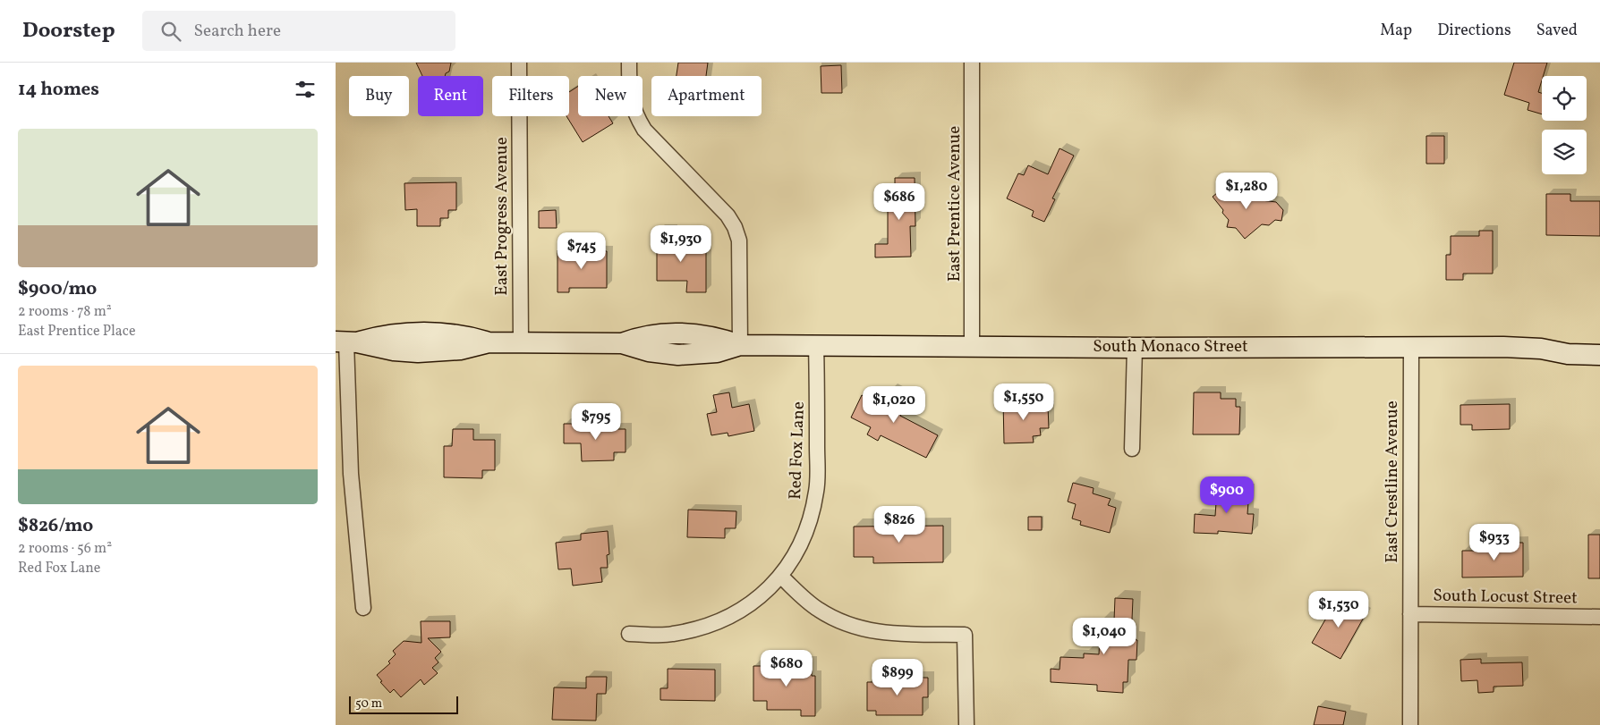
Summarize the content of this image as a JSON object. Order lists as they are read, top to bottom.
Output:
{
  "streets": {
    "street": [
      "East Prentice Avenue",
      "East Progress Avenue",
      "South Monaco Street",
      "Red Fox Lane",
      "East Crestline Avenue",
      "South Locust Street"
    ]
  },
  "crossings": [
    ["East Prentice Avenue", "South Monaco Street"],
    ["East Progress Avenue", "South Monaco Street"],
    ["South Monaco Street", "Red Fox Lane"],
    ["South Monaco Street", "East Crestline Avenue"],
    ["East Crestline Avenue", "South Locust Street"]
  ],
  "scale_bar": "50 m",
  "page": {
    "header": "Doorstep",
    "search": "Search here",
    "nav": ["Map", "Directions", "Saved"],
    "heading": "14 homes",
    "chip": [
      "Buy",
      "Rent",
      "Filters",
      "New",
      "Apartment"
    ],
    "list": [
      {
        "name": "$900/mo",
        "note": "2 rooms · 78 m² · East Prentice Place"
      },
      {
        "name": "$826/mo",
        "note": "2 rooms · 56 m² · Red Fox Lane"
      }
    ],
    "price": [
      "$1,280",
      "$686",
      "$1,930",
      "$745",
      "$1,550",
      "$1,020",
      "$795",
      "$900",
      "$826",
      "$933",
      "$1,530",
      "$1,040",
      "$680",
      "$899"
    ],
    "scale": "50 m"
  }
}
